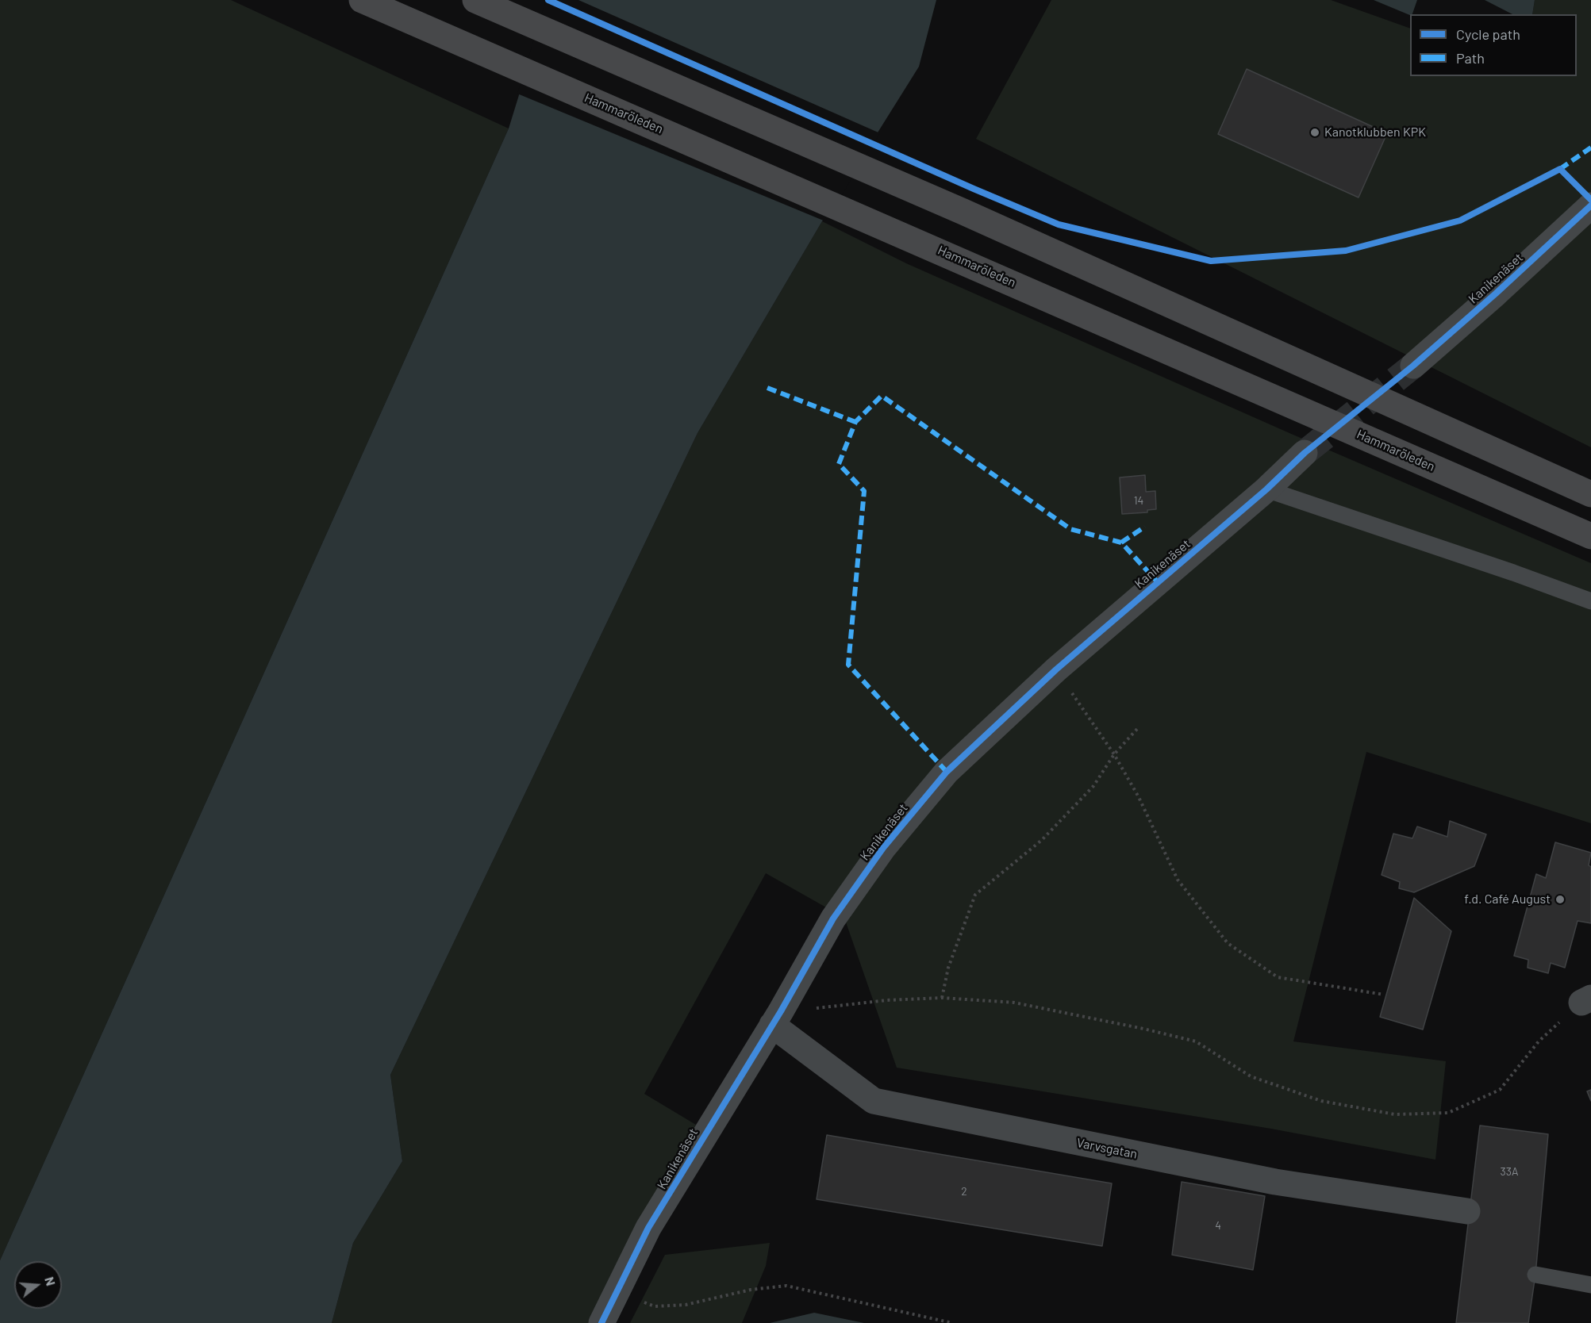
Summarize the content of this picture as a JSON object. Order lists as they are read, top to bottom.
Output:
{
  "streets": {
    "main road": ["Hammaröleden"],
    "street": ["Kanikenäset", "Varvsgatan"]
  },
  "crossings": [
    ["Kanikenäset", "Varvsgatan"]
  ],
  "places": ["Kanotklubben KPK", "f.d. Café August"],
  "house_numbers": [
    "14",
    "33A",
    "2",
    "4"
  ],
  "legend": ["Cycle path", "Path"],
  "north": "right"
}
